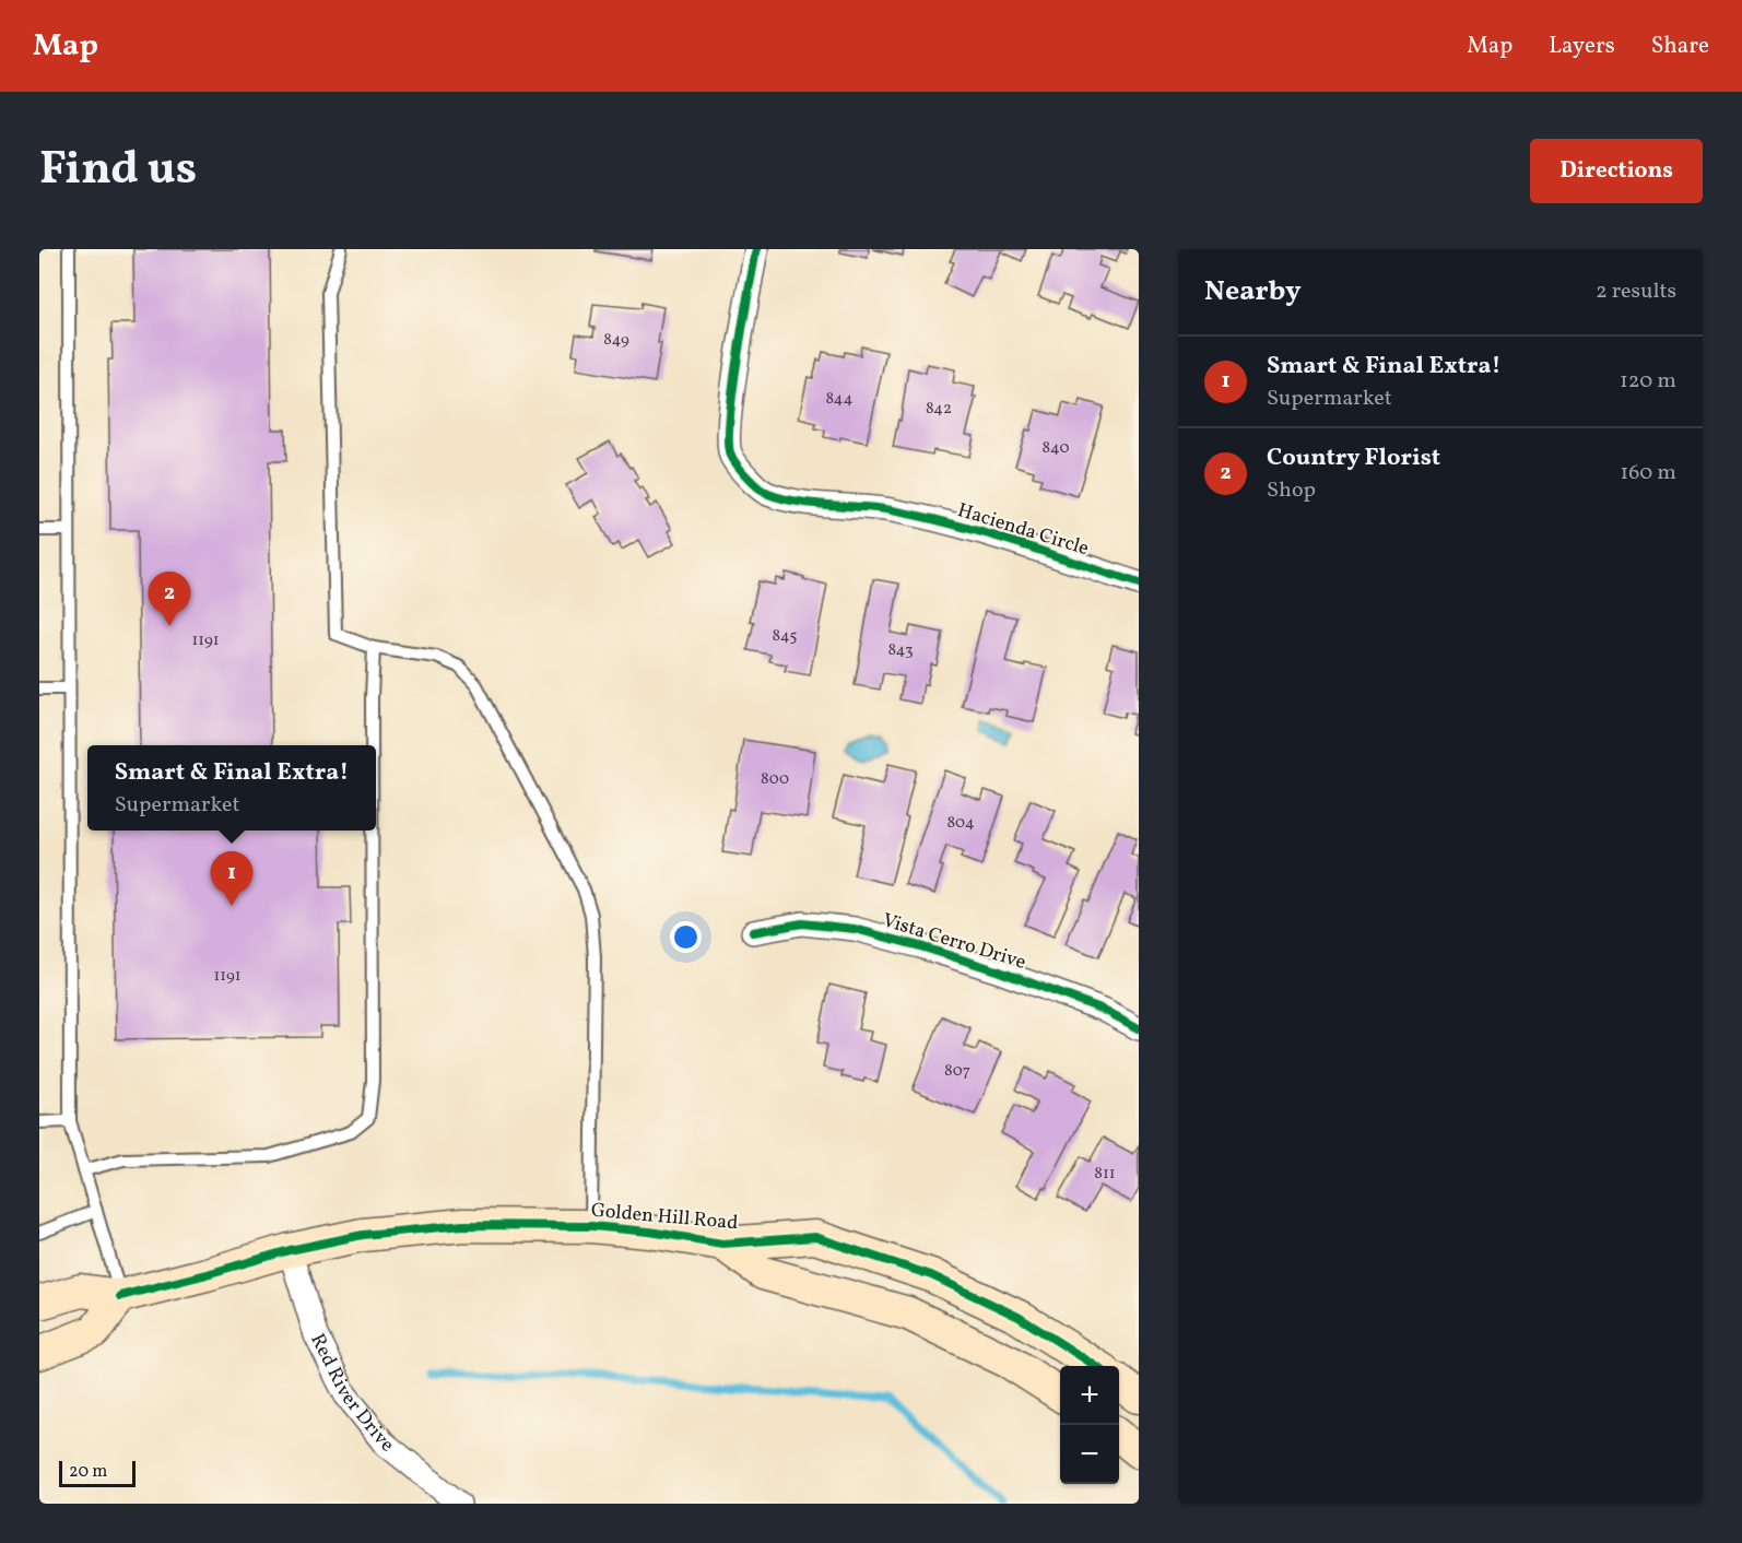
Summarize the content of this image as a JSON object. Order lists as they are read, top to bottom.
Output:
{
  "streets": {
    "main road": ["Golden Hill Road"],
    "street": ["Hacienda Circle", "Vista Cerro Drive", "Red River Drive"]
  },
  "crossings": [
    ["Golden Hill Road", "Red River Drive"]
  ],
  "house_numbers": [
    "849",
    "844",
    "842",
    "840",
    "845",
    "1191",
    "843",
    "800",
    "804",
    "1191",
    "807",
    "811"
  ],
  "scale_bar": "20 m",
  "page": {
    "header": "Map",
    "nav": ["Map", "Layers", "Share"],
    "title": "Find us",
    "buttons": "Directions",
    "heading": ["Nearby", "2 results"],
    "list": [
      {
        "mark": "1",
        "name": "Smart & Final Extra!",
        "note": "Supermarket",
        "value": "120 m"
      },
      {
        "mark": "2",
        "name": "Country Florist",
        "note": "Shop",
        "value": "160 m"
      }
    ],
    "pins": ["2", "1"],
    "popup": ["Smart & Final Extra!", "Supermarket"],
    "map_buttons": ["+", "−"],
    "scale": "20 m"
  }
}
